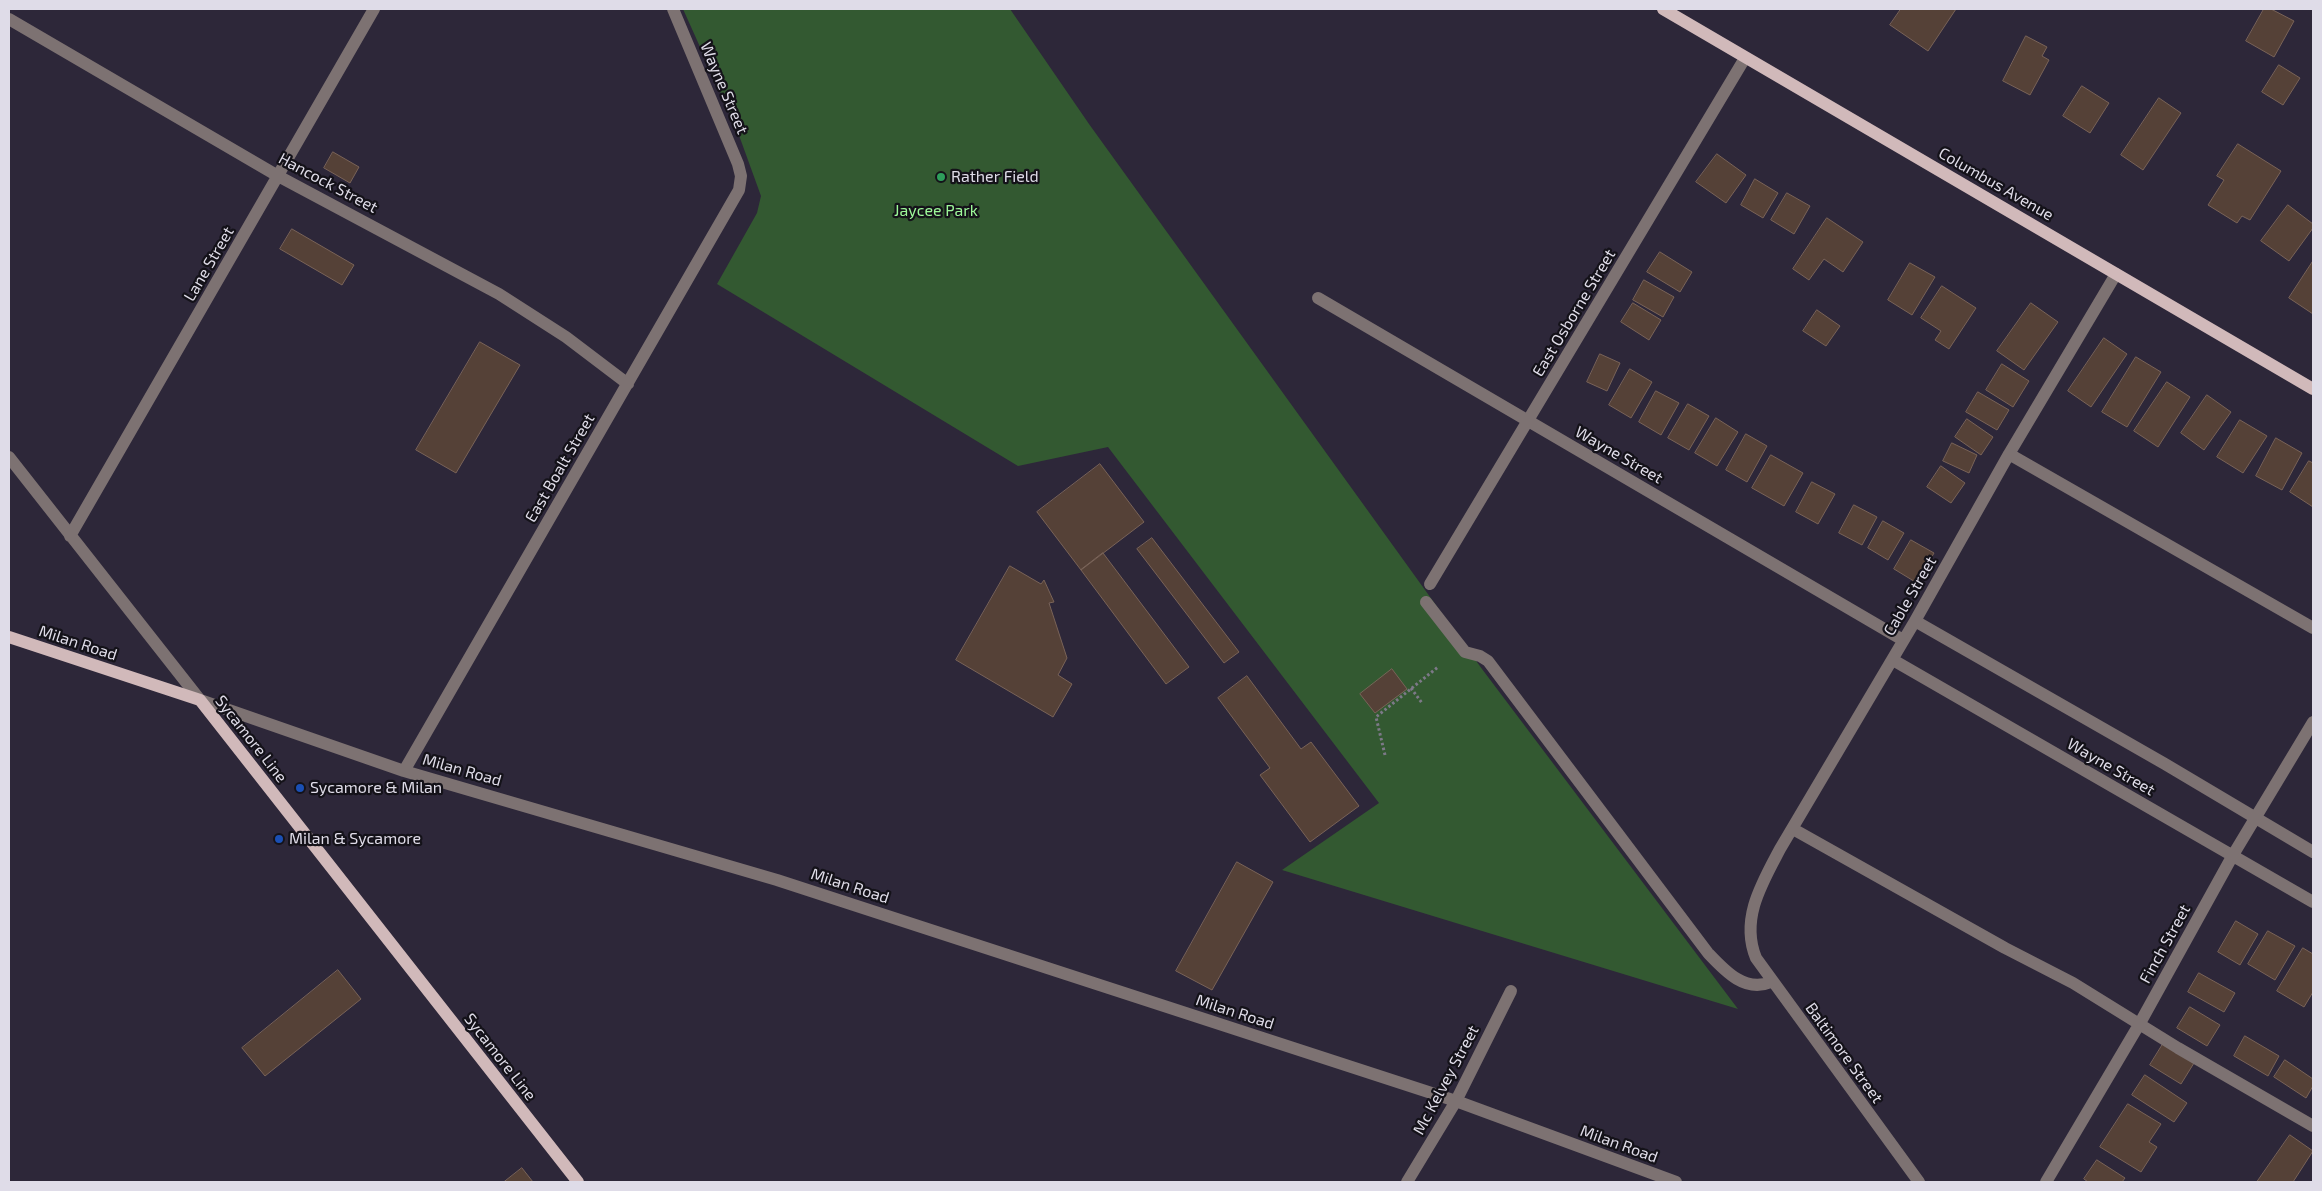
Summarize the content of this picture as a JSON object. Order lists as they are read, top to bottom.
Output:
{
  "streets": {
    "main road": ["Columbus Avenue", "Milan Road", "Sycamore Line"],
    "street": [
      "Wayne Street",
      "Hancock Street",
      "Lane Street",
      "East Osborne Street",
      "East Boalt Street",
      "Cable Street",
      "Finch Street",
      "Baltimore Street",
      "Mc Kelvey Street"
    ]
  },
  "crossings": [
    ["Wayne Street", "East Osborne Street"],
    ["Wayne Street", "East Boalt Street"],
    ["Wayne Street", "Cable Street"],
    ["Wayne Street", "Finch Street"],
    ["Hancock Street", "Lane Street"],
    ["Hancock Street", "East Boalt Street"],
    ["Columbus Avenue", "East Osborne Street"],
    ["Columbus Avenue", "Cable Street"],
    ["Lane Street", "Sycamore Line"],
    ["East Boalt Street", "Milan Road"],
    ["Cable Street", "Baltimore Street"],
    ["Milan Road", "Sycamore Line"],
    ["Milan Road", "Mc Kelvey Street"]
  ],
  "parks": ["Jaycee Park"],
  "places": ["Rather Field", "Sycamore & Milan", "Milan & Sycamore"]
}
